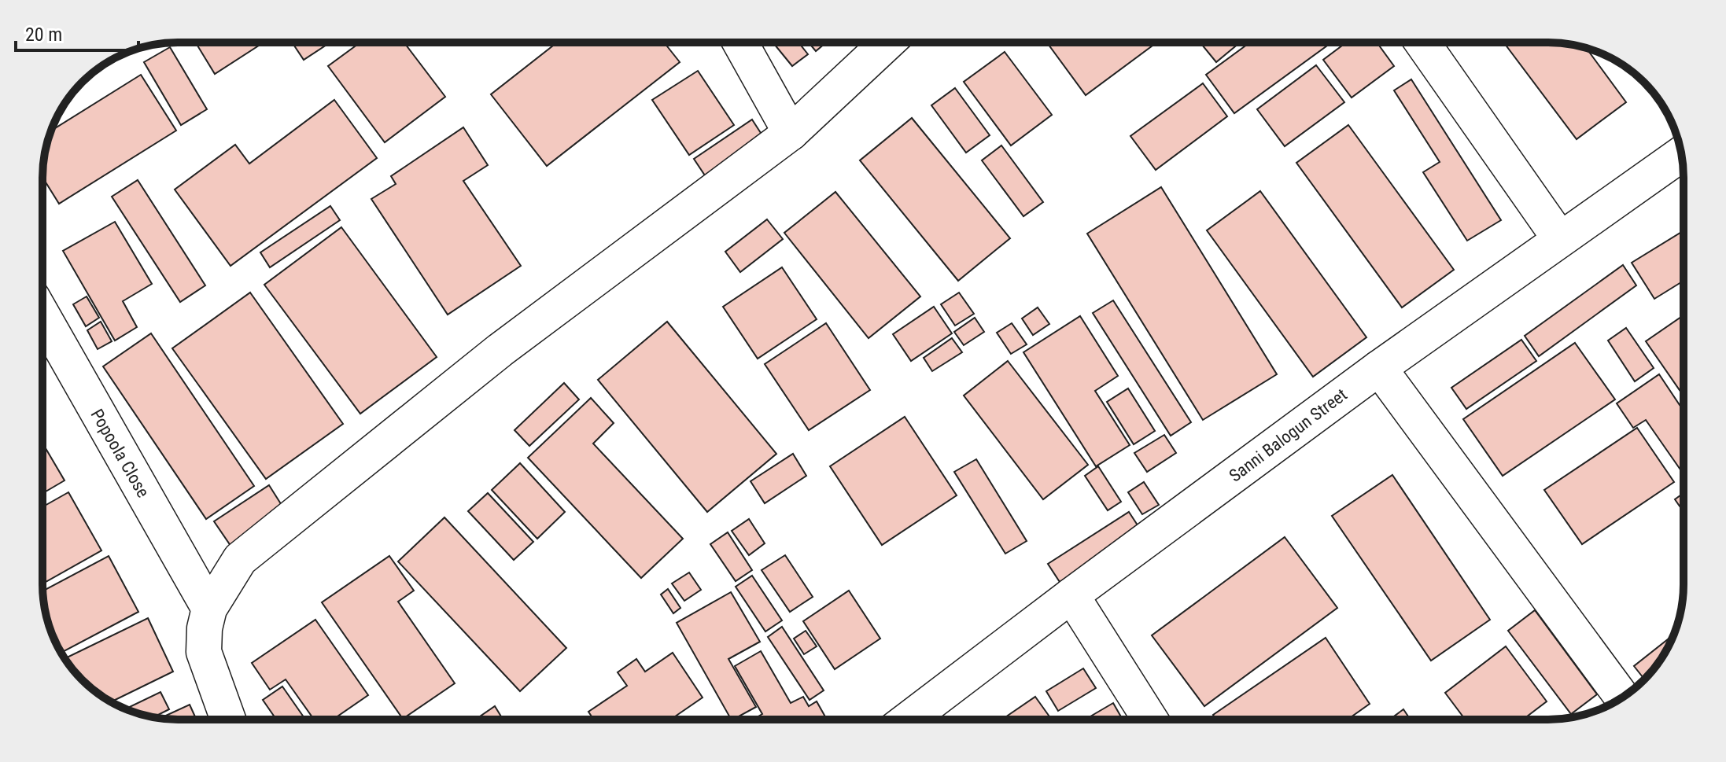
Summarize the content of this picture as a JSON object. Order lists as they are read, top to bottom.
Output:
{
  "streets": {
    "street": ["Sanni Balogun Street", "Popoola Close"]
  },
  "scale_bar": "20 m"
}
